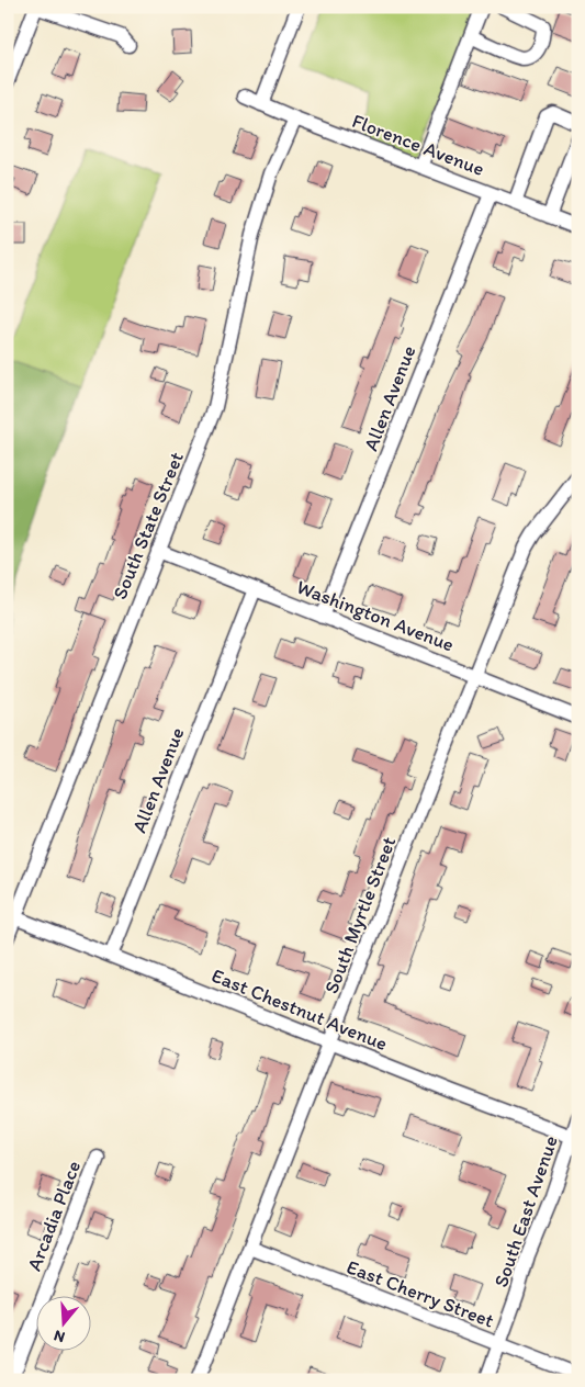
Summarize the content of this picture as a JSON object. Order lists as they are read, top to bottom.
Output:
{
  "streets": {
    "street": [
      "Florence Avenue",
      "Allen Avenue",
      "South State Street",
      "Washington Avenue",
      "South Myrtle Street",
      "East Chestnut Avenue",
      "South East Avenue",
      "Arcadia Place",
      "East Cherry Street"
    ]
  },
  "crossings": [
    ["Florence Avenue", "Allen Avenue"],
    ["Florence Avenue", "South State Street"],
    ["Allen Avenue", "Washington Avenue"],
    ["Allen Avenue", "East Chestnut Avenue"],
    ["South State Street", "Washington Avenue"],
    ["South State Street", "East Chestnut Avenue"],
    ["Washington Avenue", "South Myrtle Street"],
    ["South Myrtle Street", "East Chestnut Avenue"],
    ["South Myrtle Street", "East Cherry Street"],
    ["East Chestnut Avenue", "South East Avenue"],
    ["South East Avenue", "East Cherry Street"]
  ],
  "north": "bottom"
}
